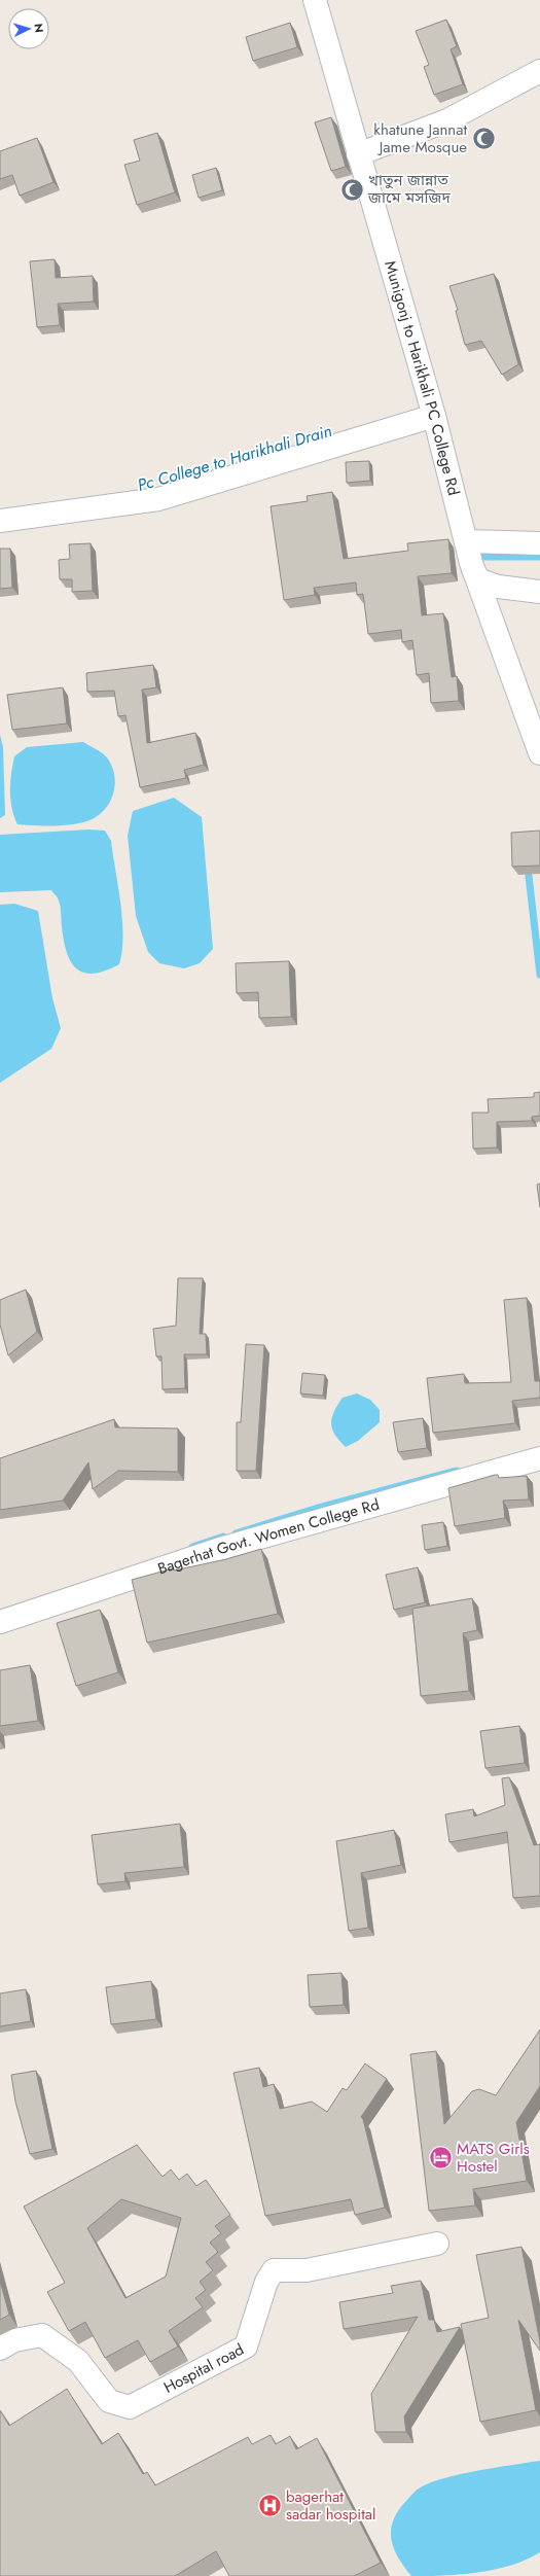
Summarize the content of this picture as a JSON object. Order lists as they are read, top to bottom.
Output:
{
  "streets": {
    "street": ["Munigonj to Harikhali PC College Rd", "Bagerhat Govt. Women College Rd", "Hospital road"]
  },
  "water": ["Pc College to Harikhali Drain"],
  "places": {
    "mosque": ["khatune Jannat Jame Mosque", "খাতুন জান্নাত জামে মসজিদ"],
    "hotel": ["MATS Girls Hostel"],
    "hospital": ["bagerhat sadar hospital"]
  },
  "north": "right"
}
